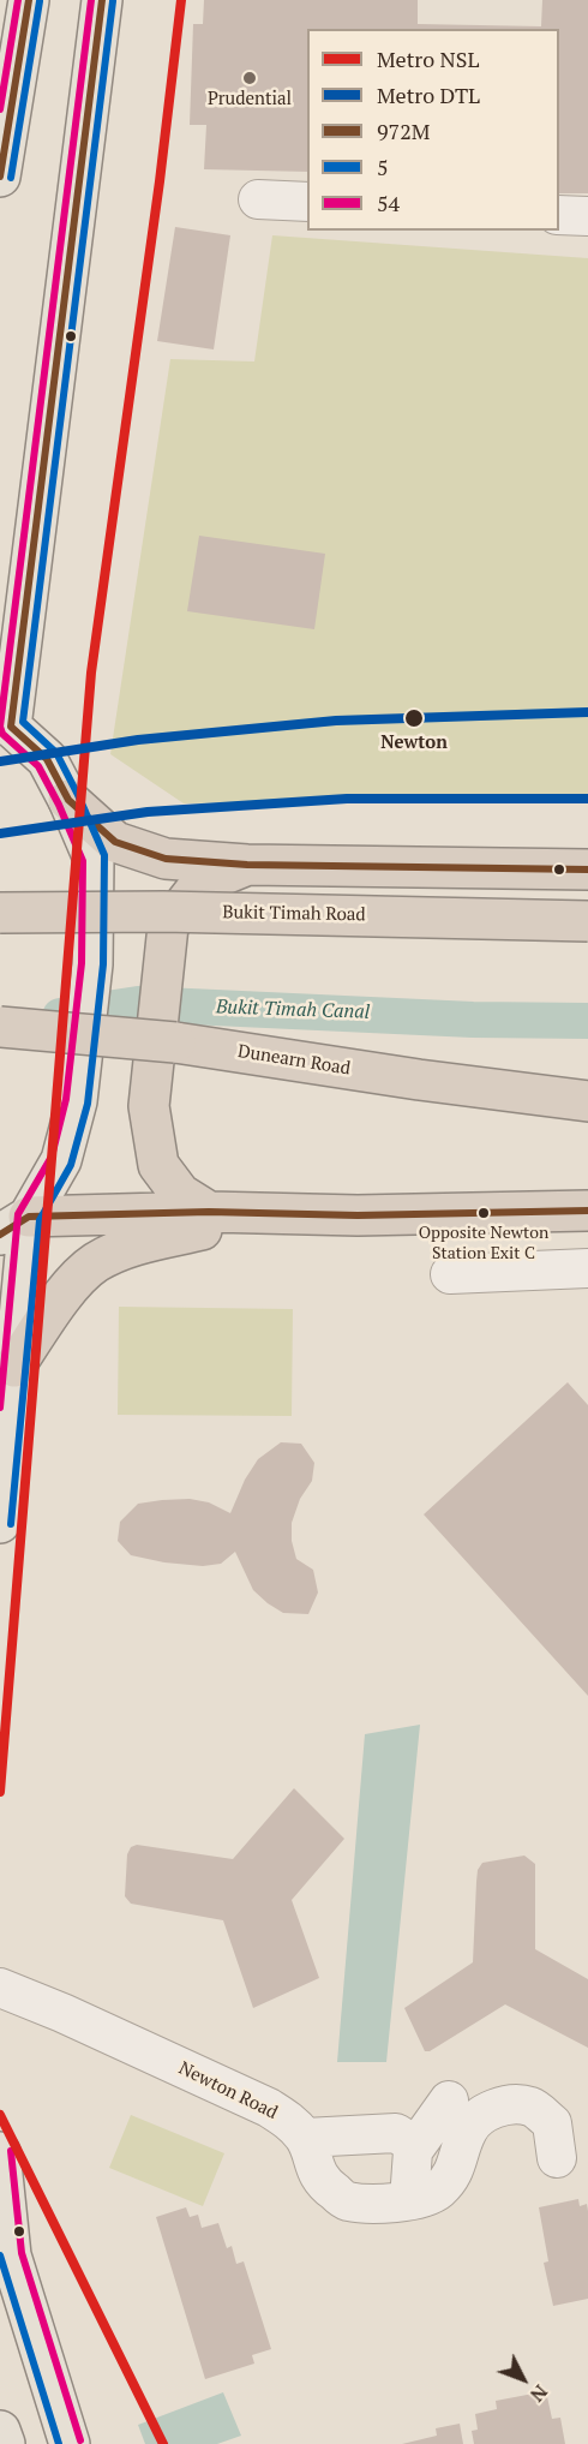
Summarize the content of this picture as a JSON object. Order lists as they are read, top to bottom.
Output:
{
  "streets": {
    "highway": ["Bukit Timah Road", "Dunearn Road"],
    "street": ["Newton Road"]
  },
  "water": ["Bukit Timah Canal"],
  "places": ["Prudential", "Newton", "Opposite Newton Station Exit C"],
  "lines": [
    "metro line NSL",
    "transit line 972M",
    "transit line 54",
    "transit line 5",
    "metro line DTL"
  ],
  "legend": [
    "Metro NSL",
    "Metro DTL",
    "972M",
    "5",
    "54"
  ],
  "north": "bottom right"
}
